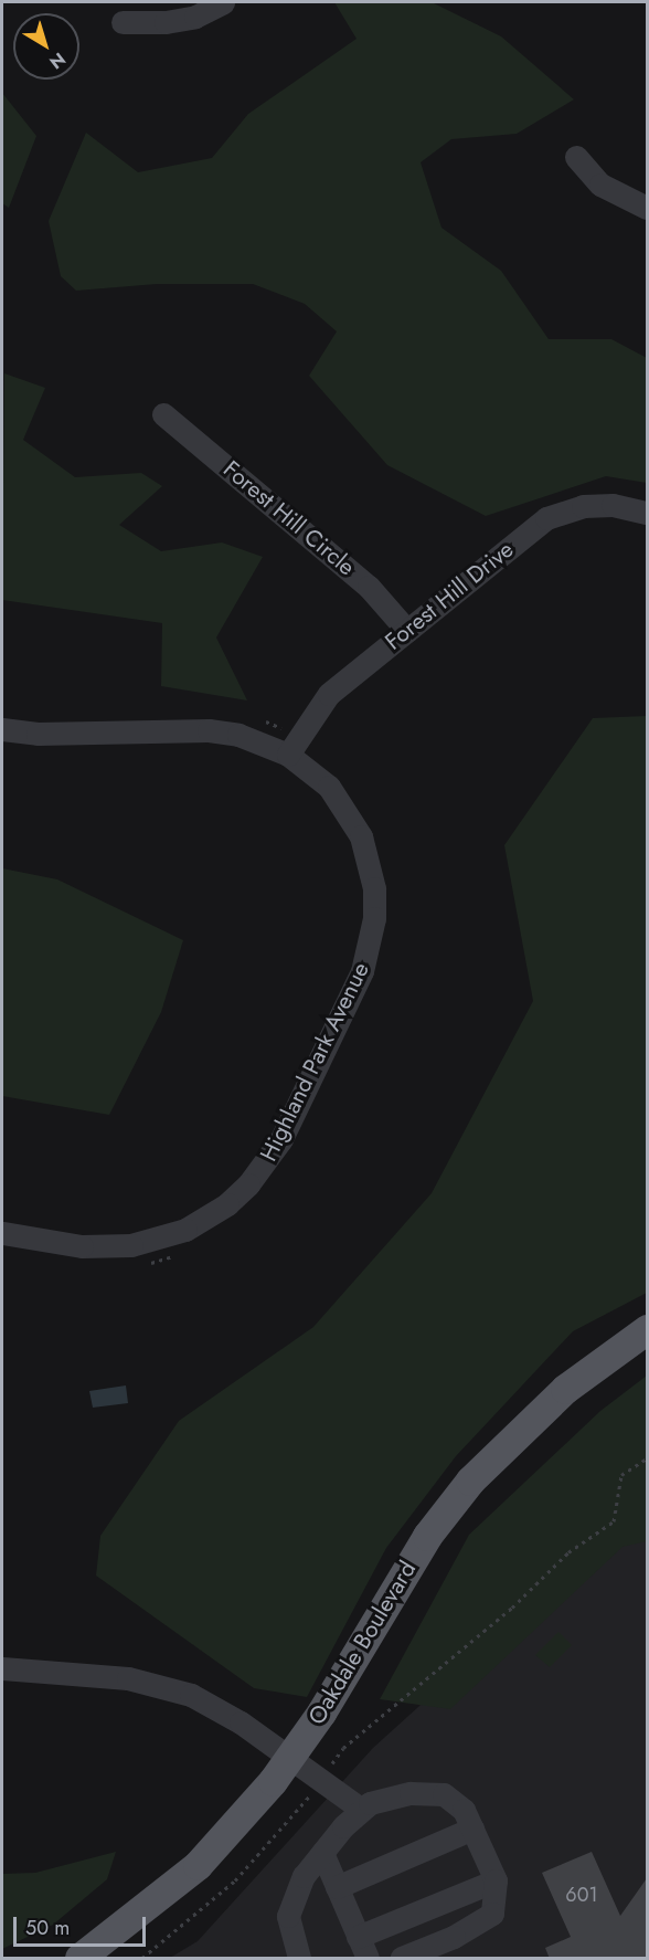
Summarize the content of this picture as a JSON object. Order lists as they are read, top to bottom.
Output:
{
  "streets": {
    "main road": ["Oakdale Boulevard"],
    "street": ["Forest Hill Circle", "Forest Hill Drive", "Highland Park Avenue"]
  },
  "crossings": [
    ["Forest Hill Circle", "Forest Hill Drive"],
    ["Forest Hill Drive", "Highland Park Avenue"]
  ],
  "house_numbers": ["601"],
  "scale_bar": "50 m",
  "north": "bottom right"
}
